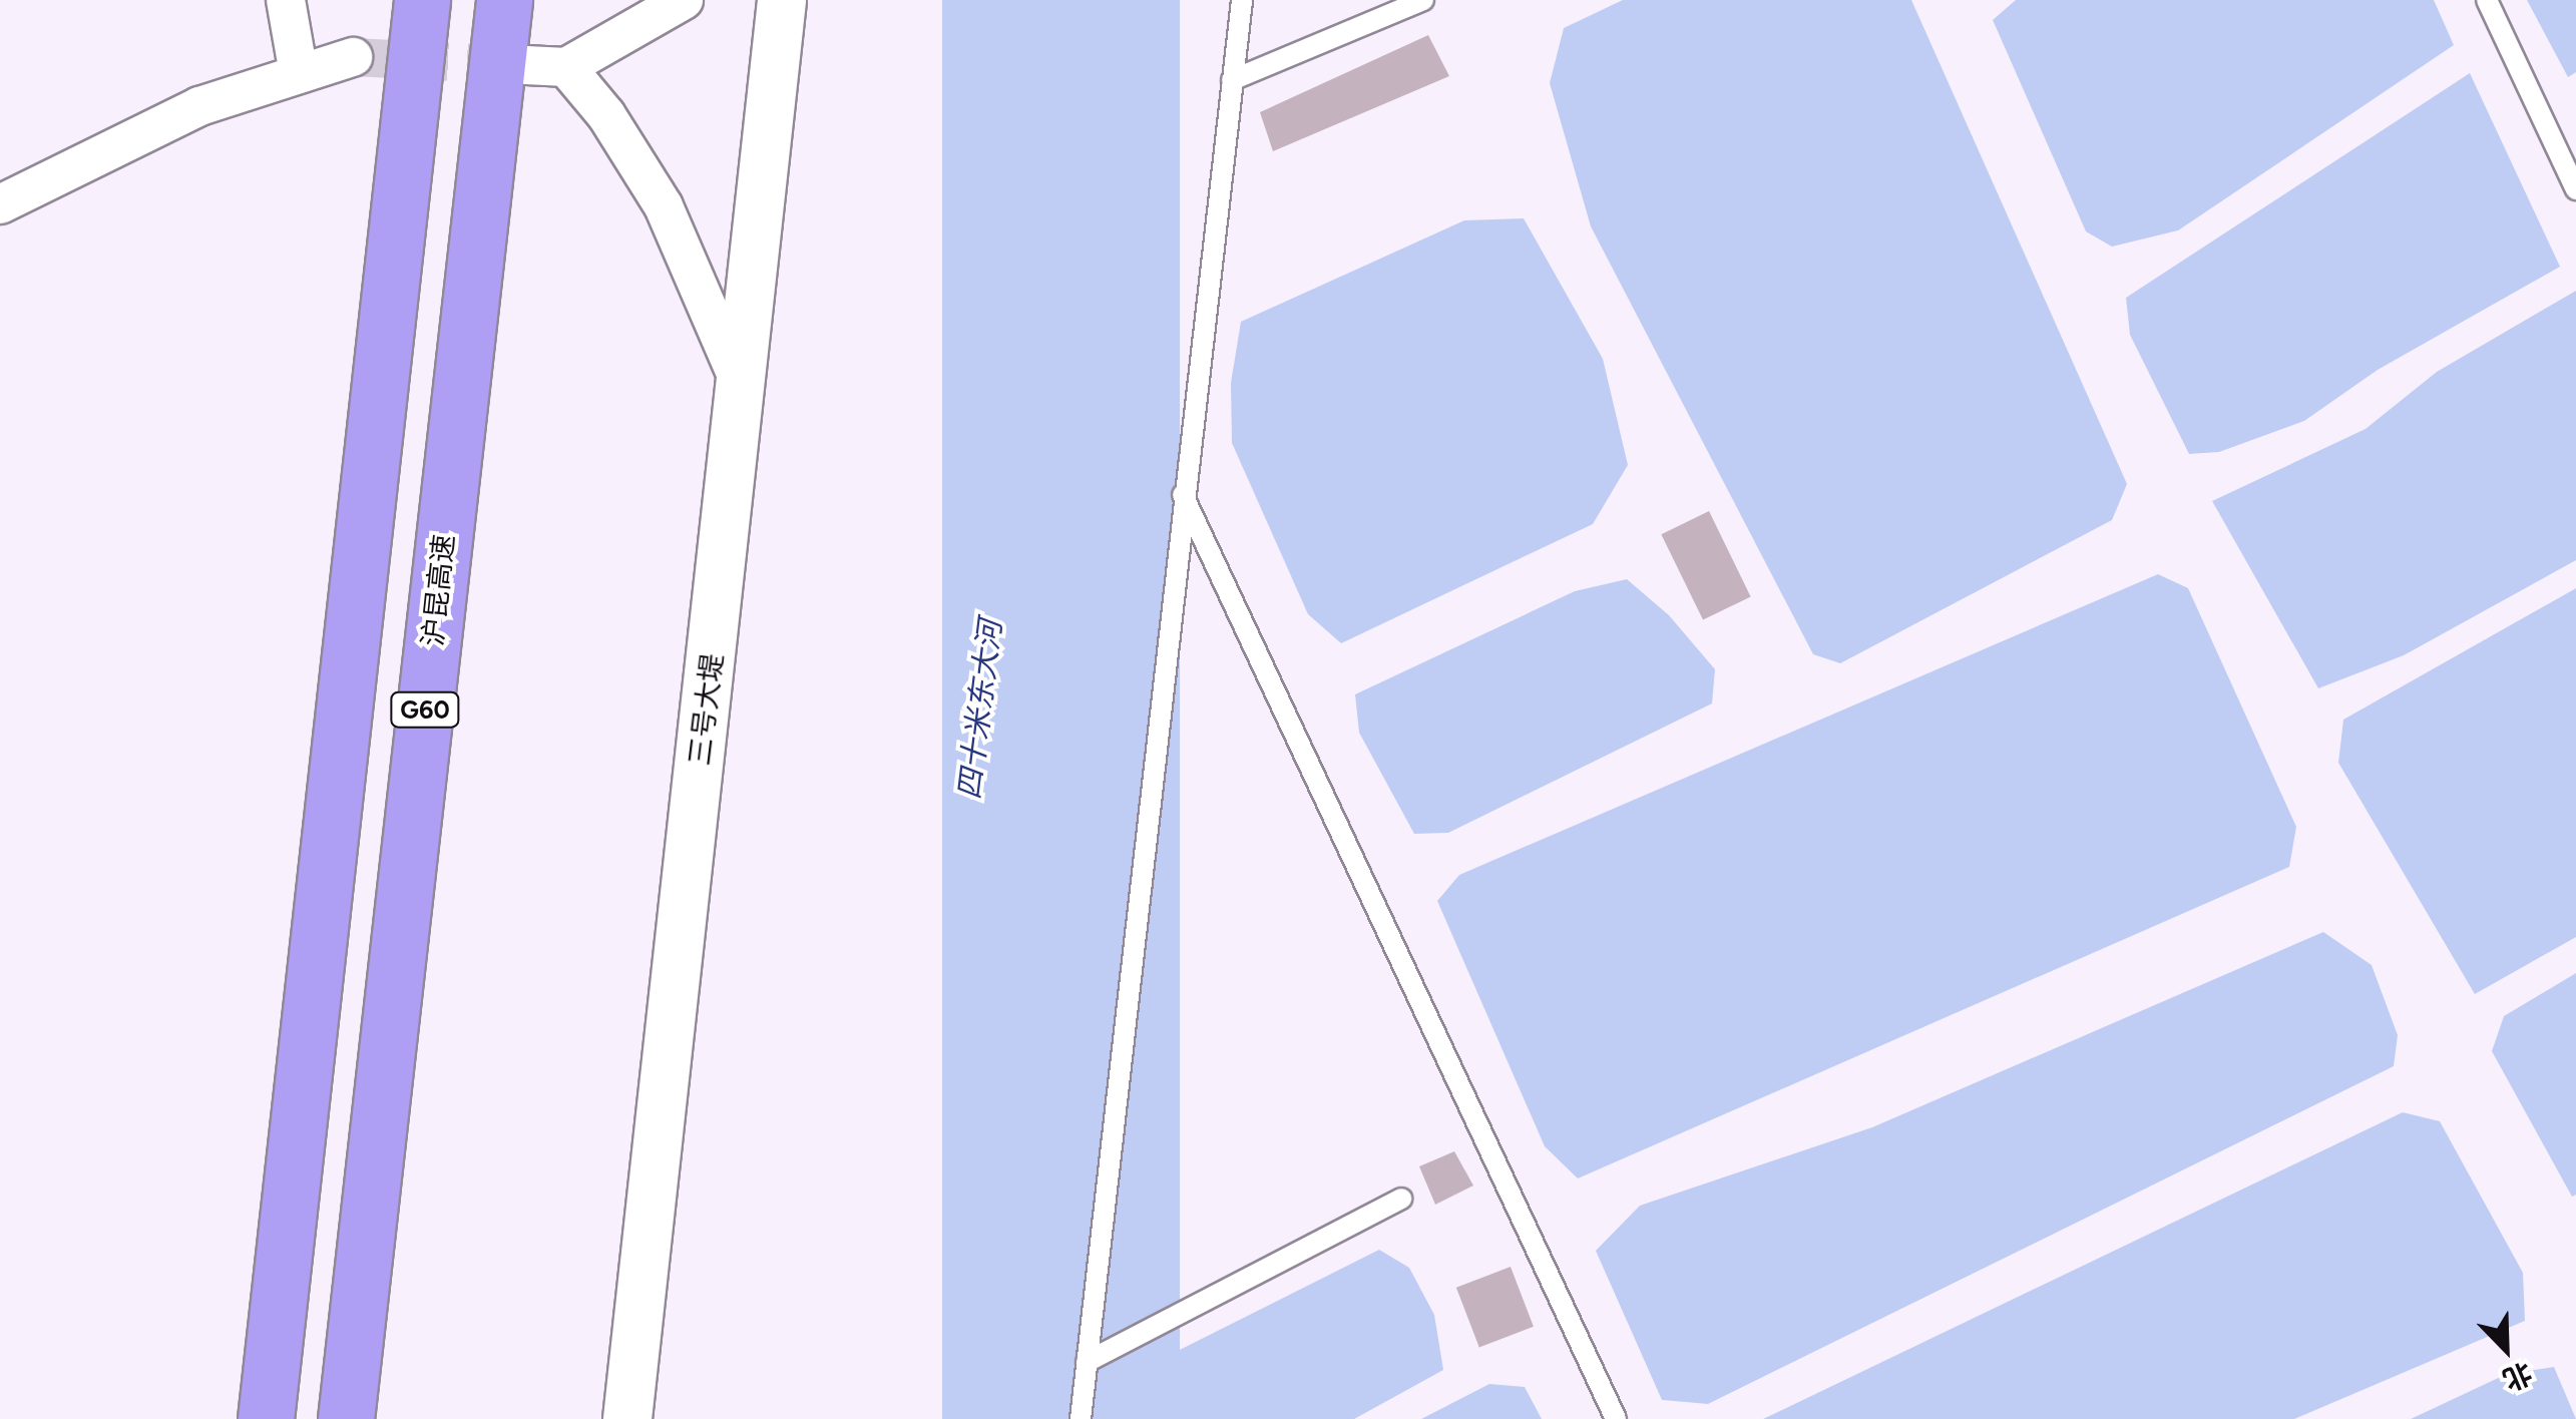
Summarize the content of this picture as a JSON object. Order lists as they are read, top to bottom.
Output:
{
  "streets": {
    "highway": ["沪昆高速", "G60"],
    "street": ["三号大堤"]
  },
  "water": ["四十米东大河"],
  "north": "bottom right"
}
